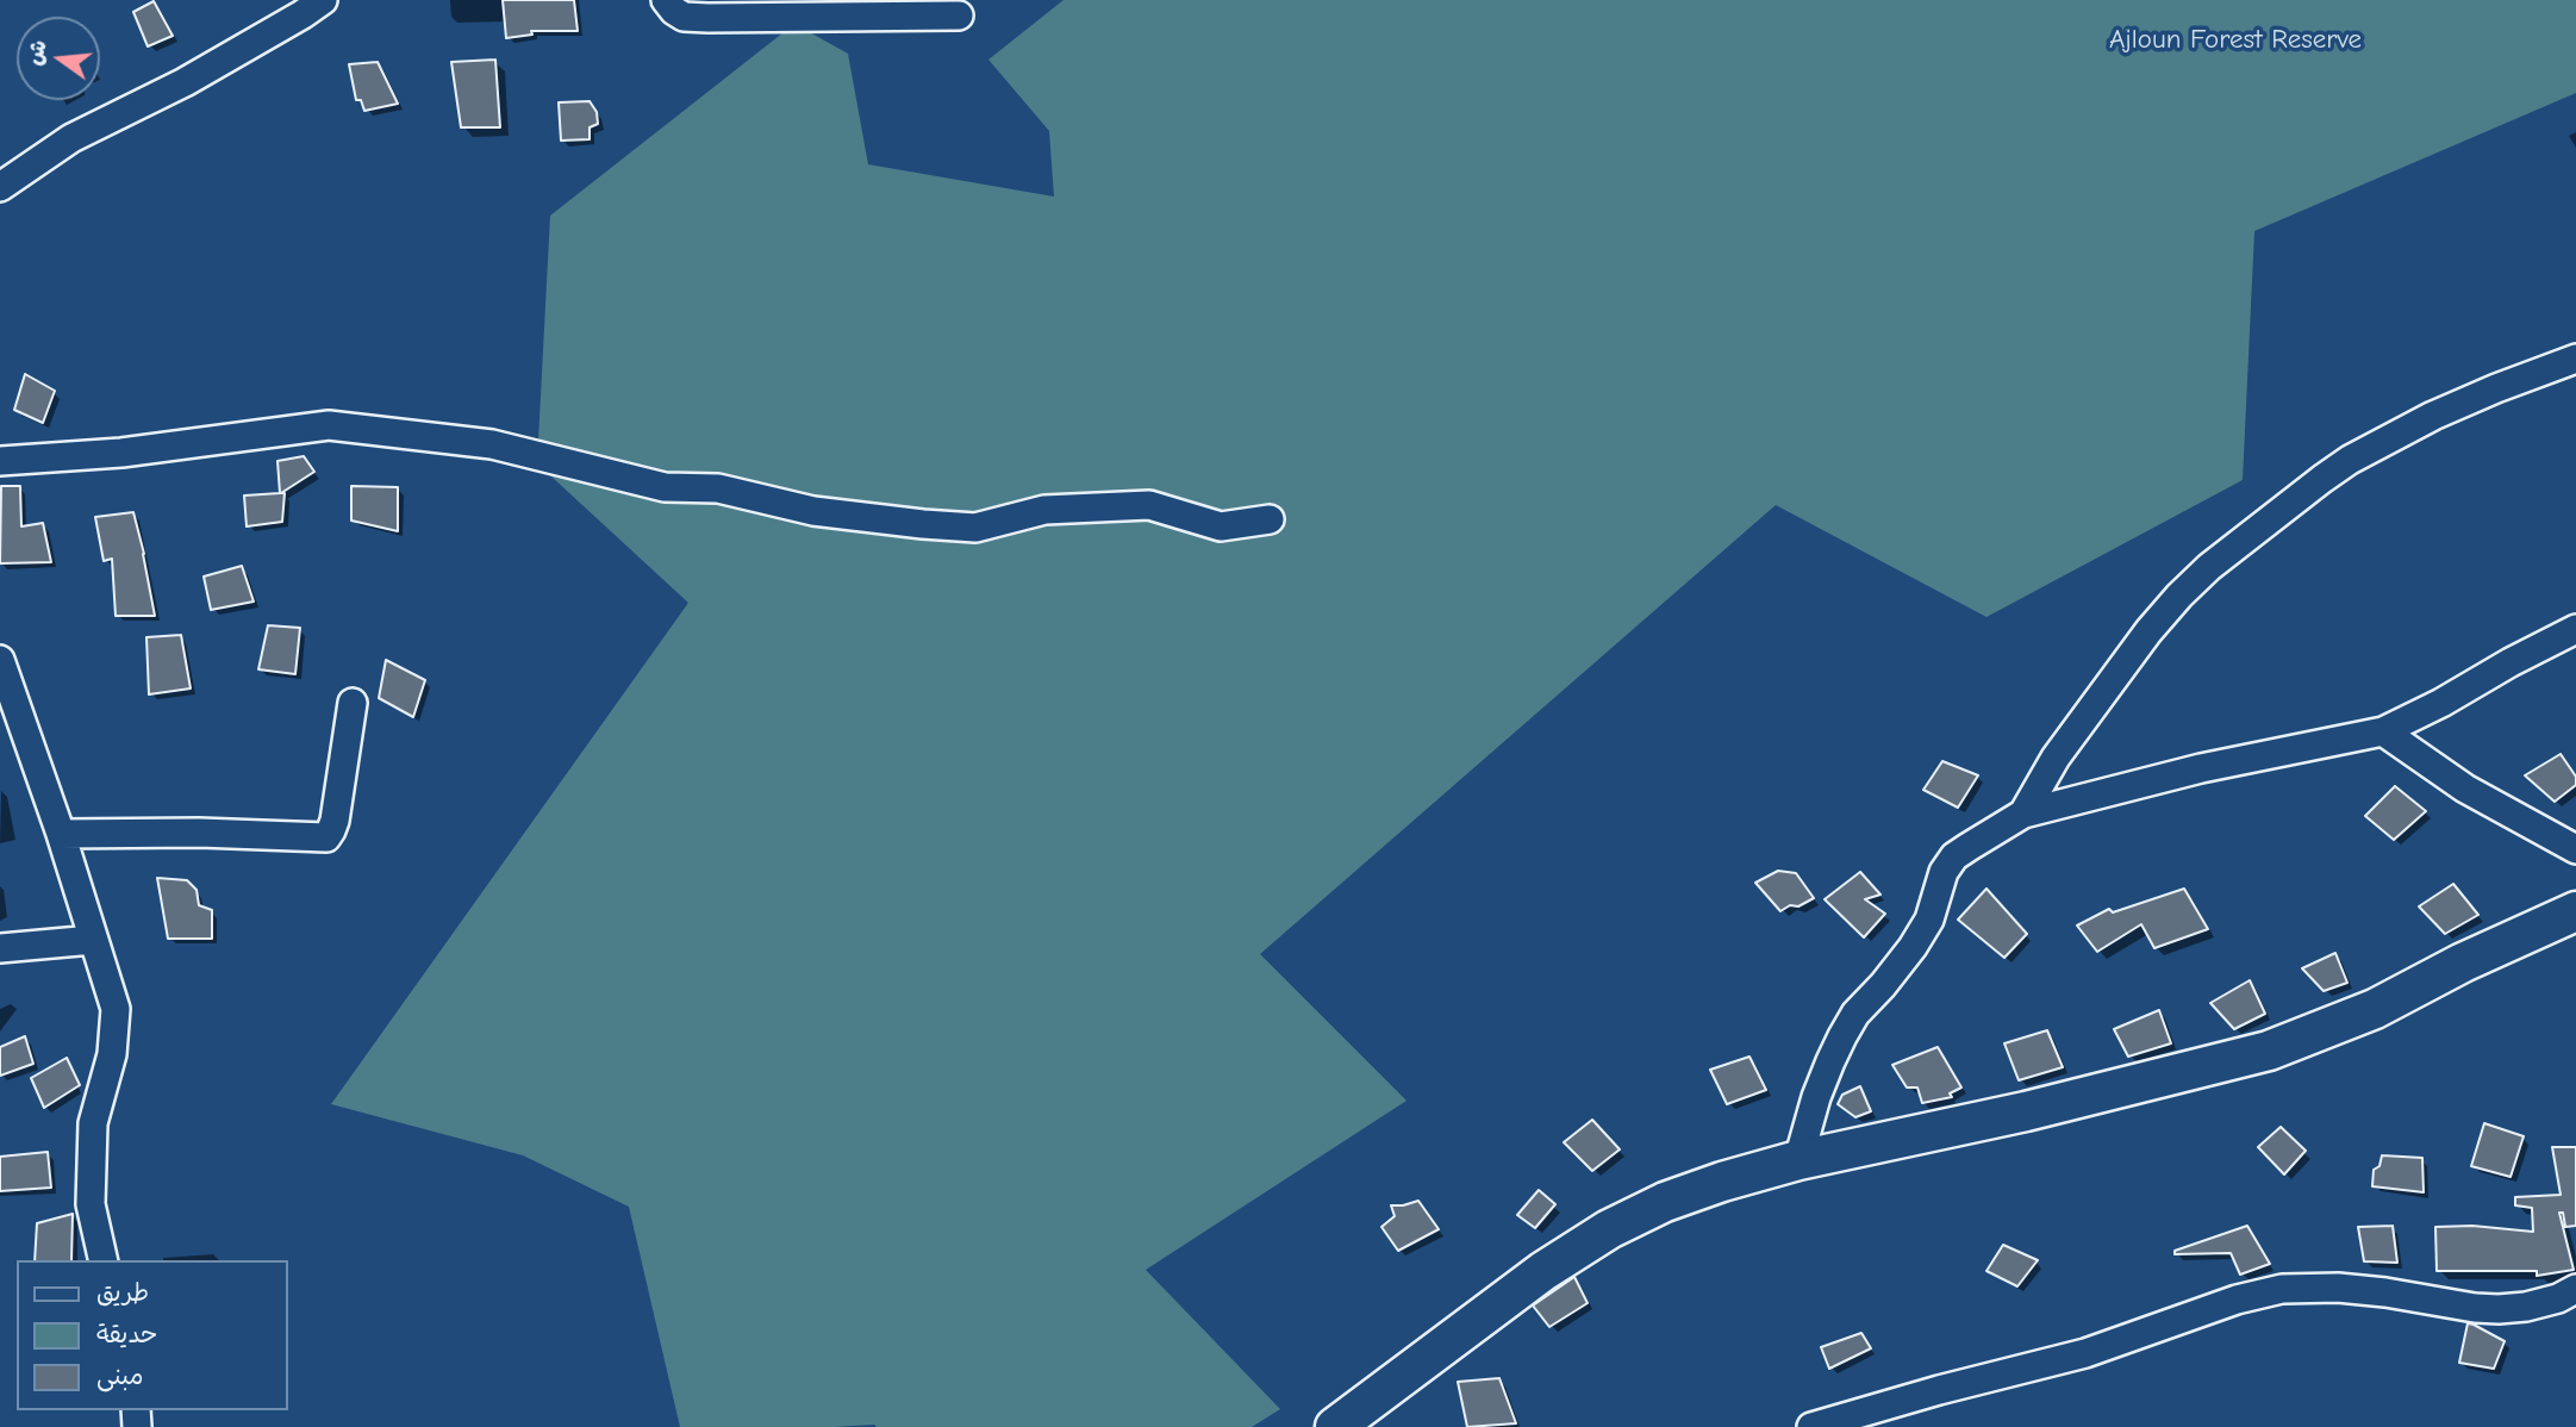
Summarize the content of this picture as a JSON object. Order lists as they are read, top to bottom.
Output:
{
  "parks": ["Ajloun Forest Reserve"],
  "legend": ["طريق", "حديقة", "مبنى"],
  "north": "left"
}
